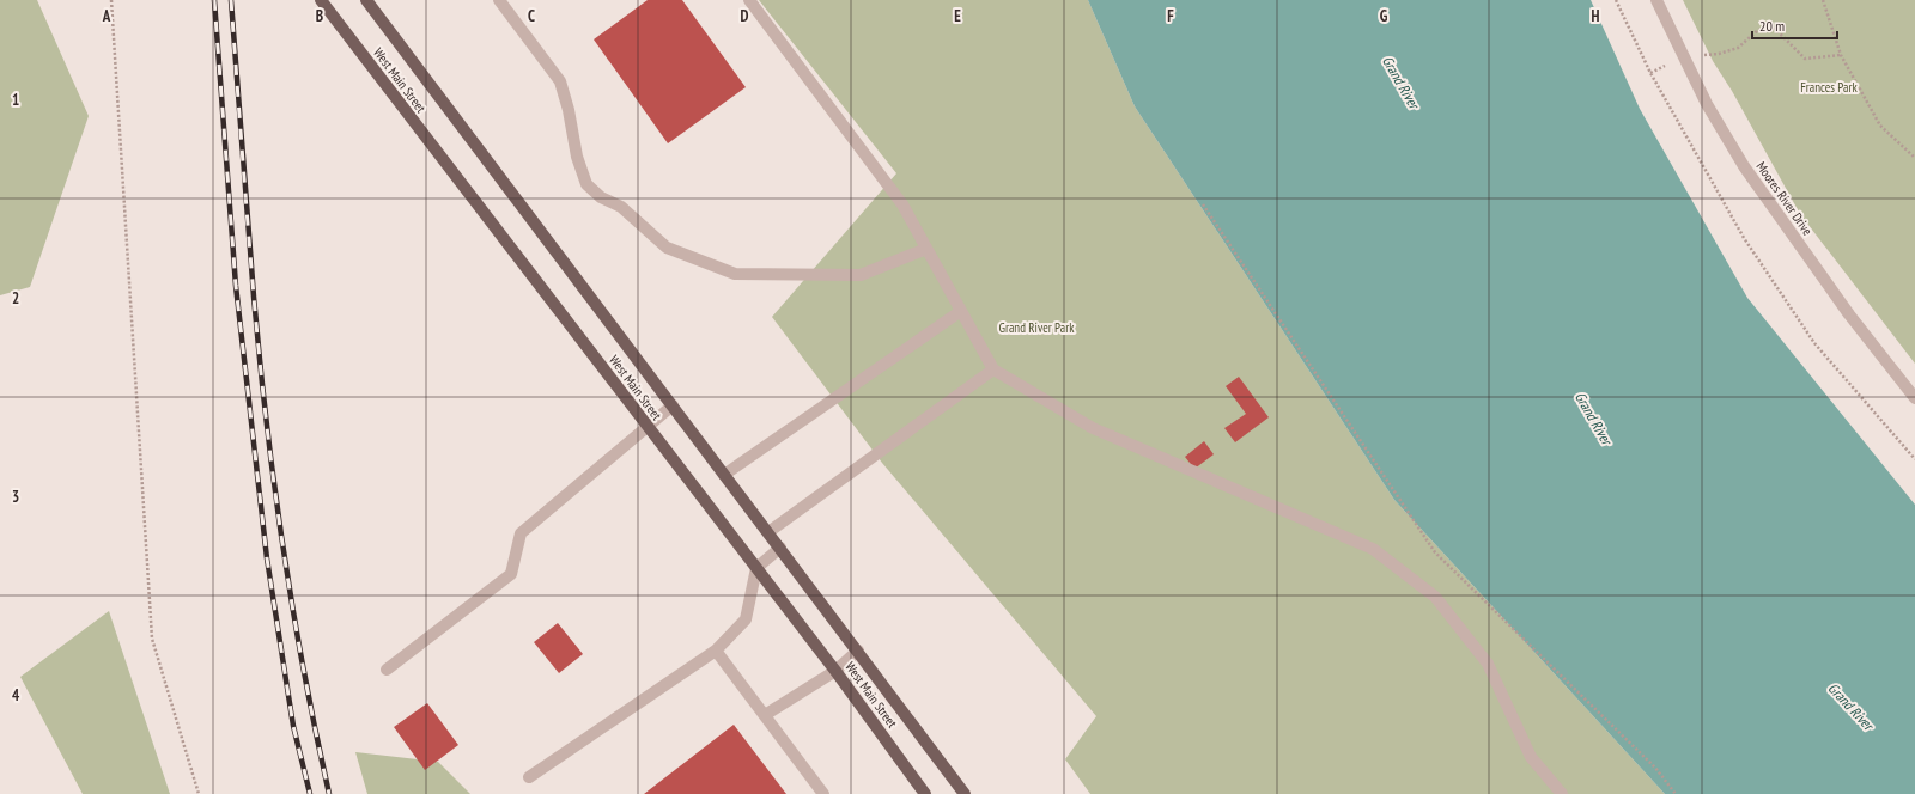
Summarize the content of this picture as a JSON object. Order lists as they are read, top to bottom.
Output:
{
  "streets": {
    "main road": ["West Main Street"],
    "street": ["Moores River Drive"]
  },
  "water": ["Grand River"],
  "parks": ["Frances Park", "Grand River Park"],
  "scale_bar": "20 m",
  "grid": {
    "columns": [
      "A",
      "B",
      "C",
      "D",
      "E",
      "F",
      "G",
      "H"
    ],
    "rows": [
      "1",
      "2",
      "3",
      "4"
    ]
  }
}
